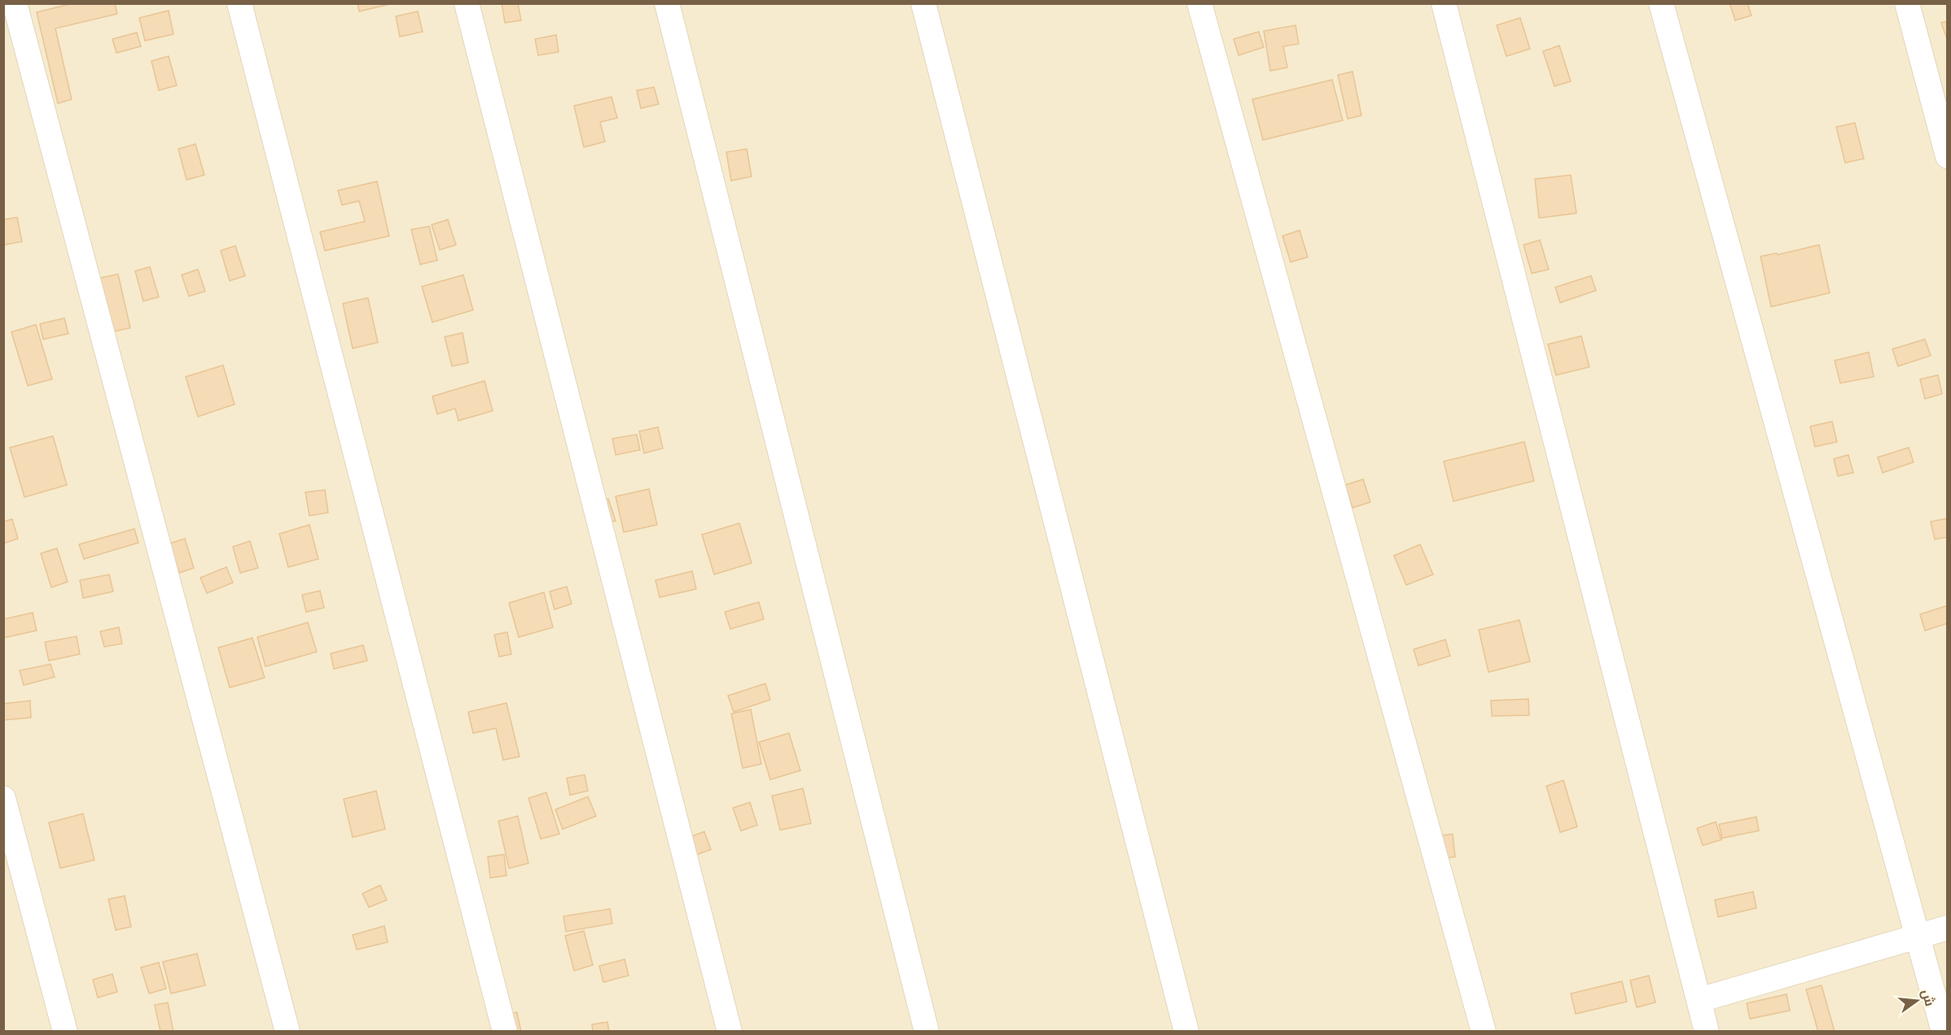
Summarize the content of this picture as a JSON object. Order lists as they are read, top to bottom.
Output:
{
  "north": "right"
}
